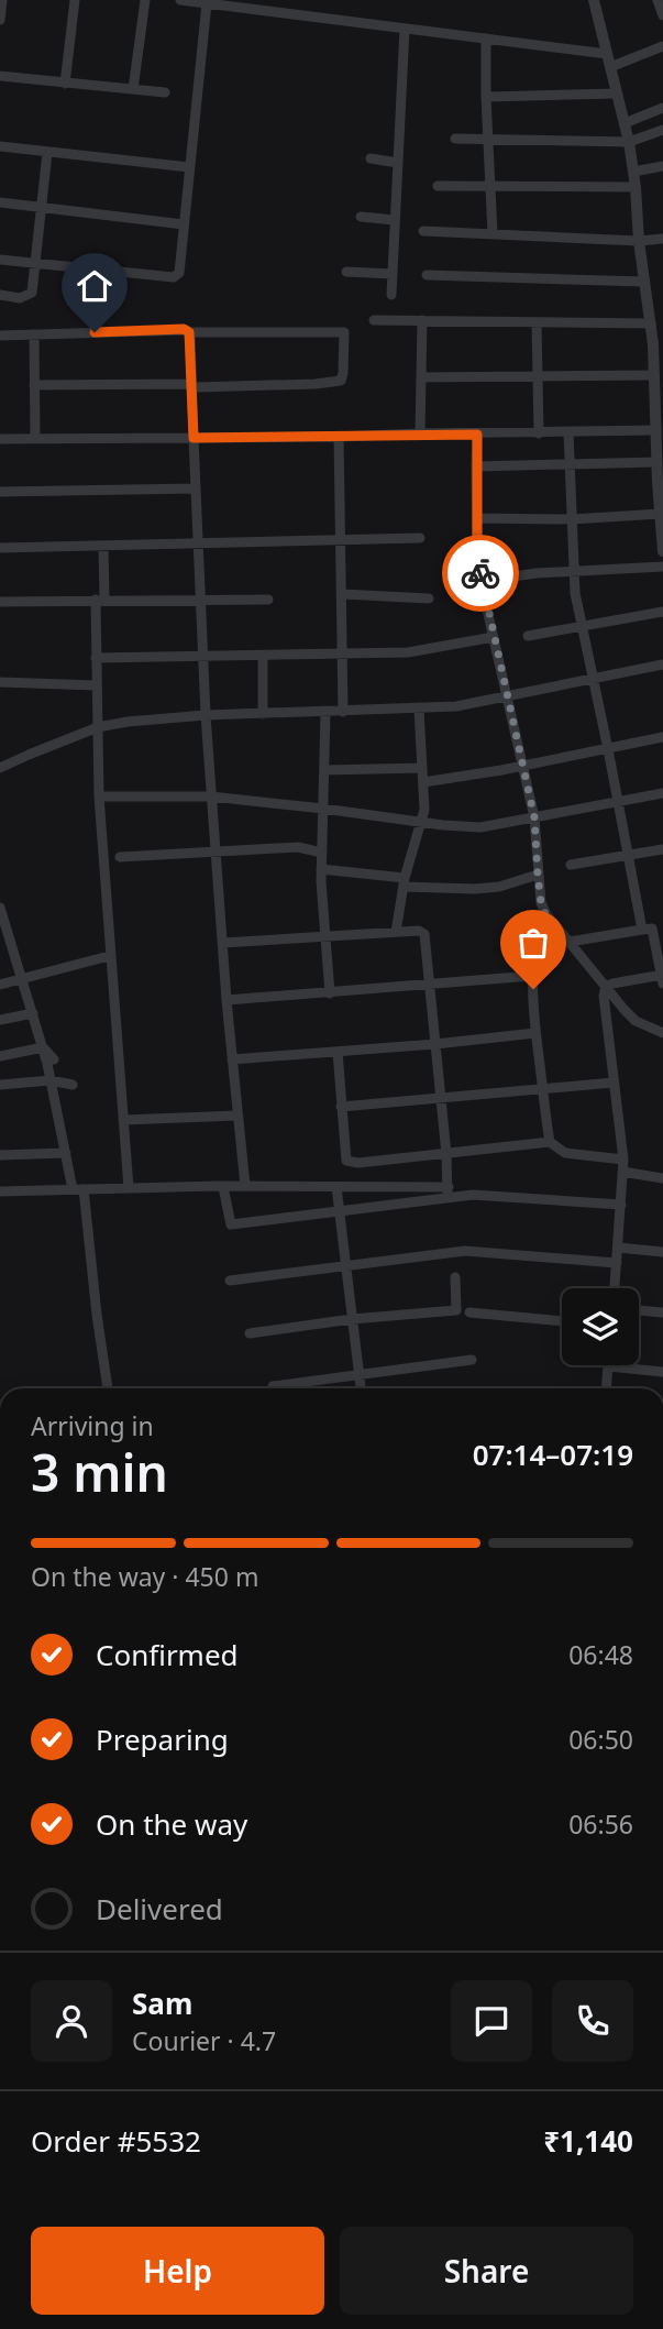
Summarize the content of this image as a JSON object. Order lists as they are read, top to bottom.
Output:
{
  "page": {
    "heading": ["3 min", "Arriving in", "07:14–07:19"],
    "panel": [
      "Sam",
      "Courier · 4.7",
      "Order #5532",
      "₹1,140"
    ],
    "bar": "On the way · 450 m",
    "list": [
      ["Confirmed", "06:48"],
      ["Preparing", "06:50"],
      ["On the way", "06:56"],
      "Delivered"
    ],
    "buttons": ["Help", "Share"]
  }
}
